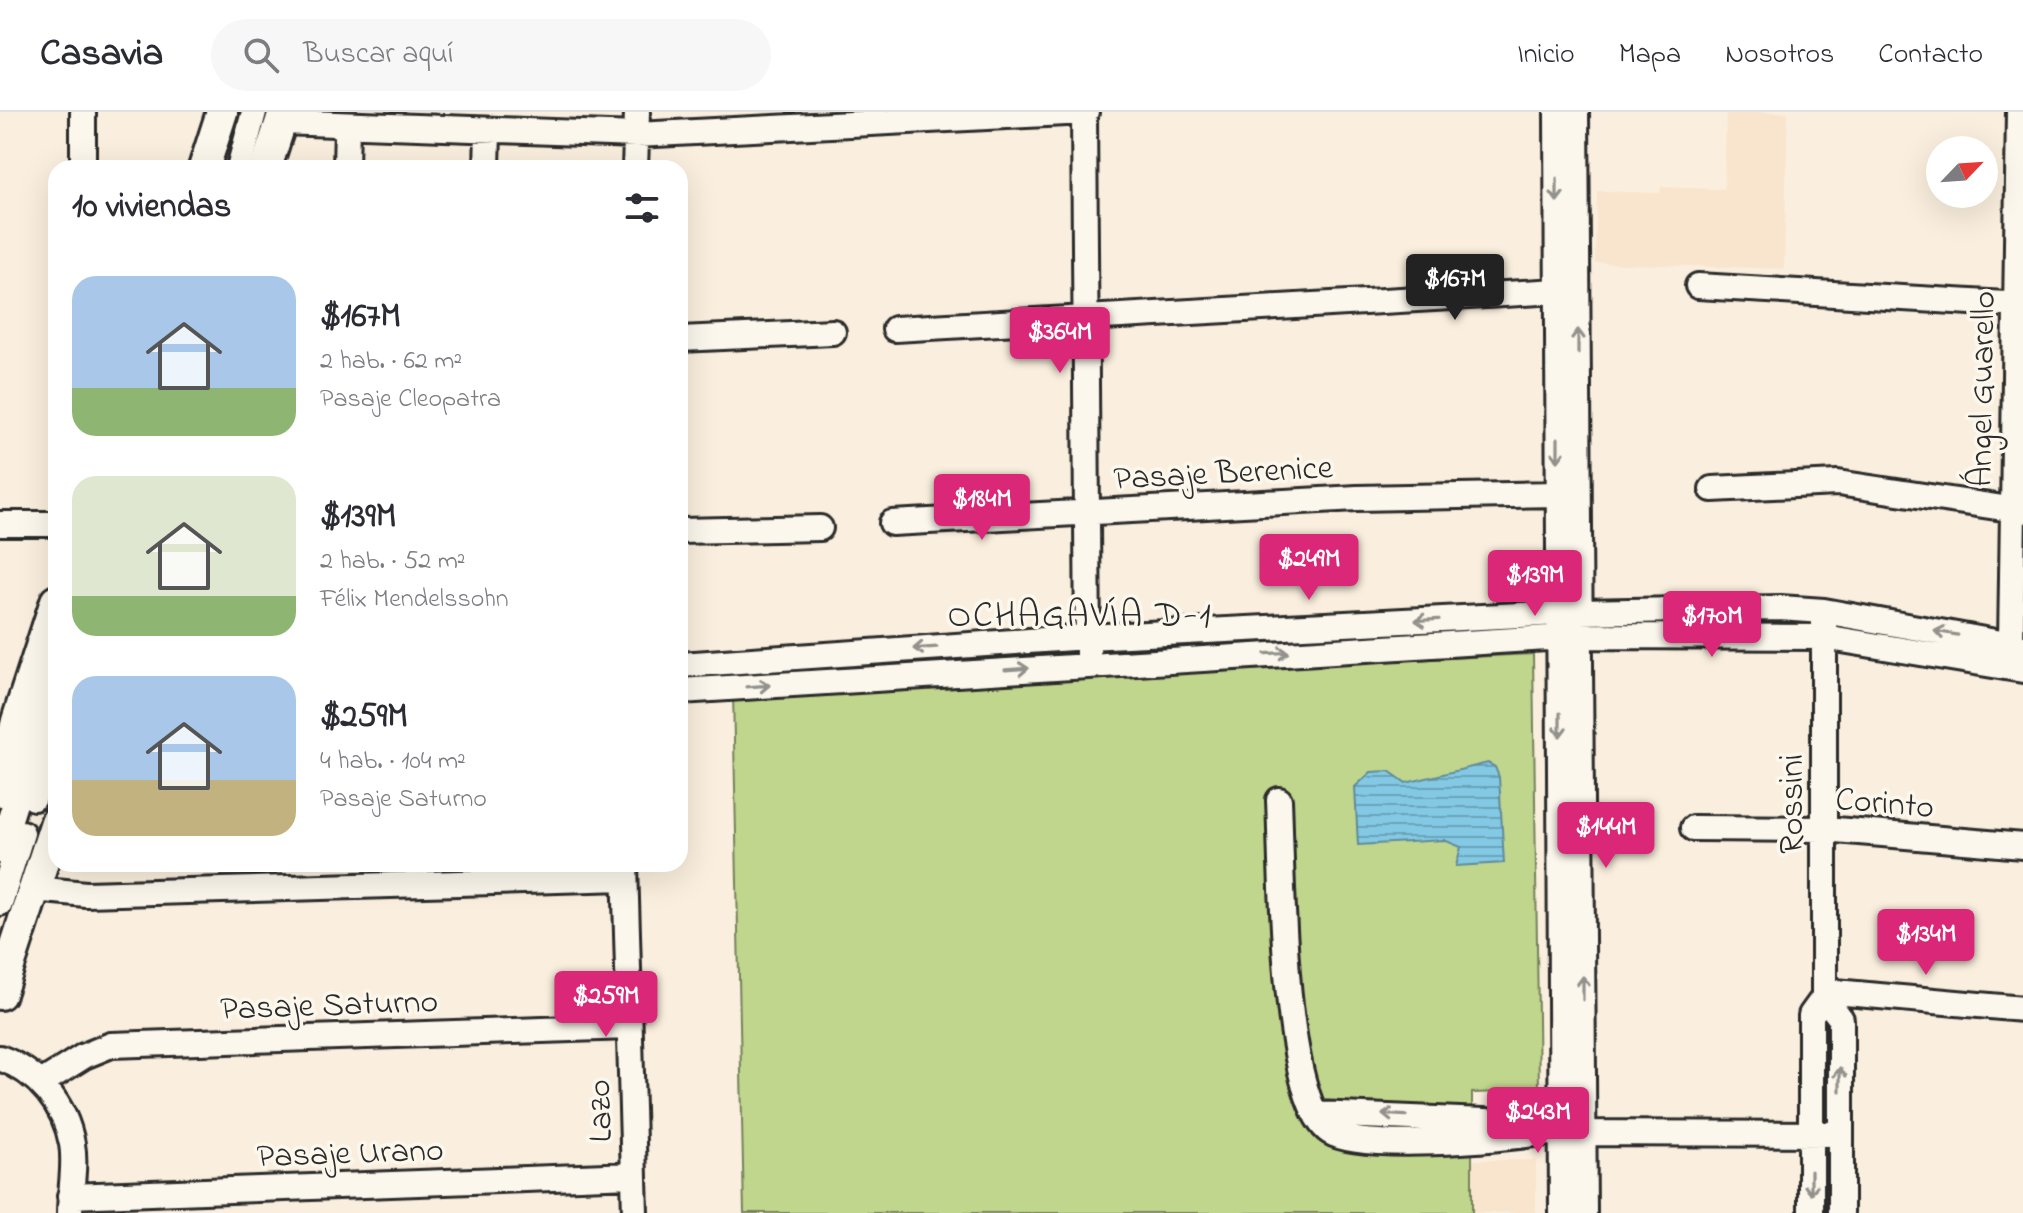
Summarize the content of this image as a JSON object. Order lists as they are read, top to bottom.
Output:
{
  "streets": {
    "street": [
      "Ángel Guarello",
      "Pasaje Berenice",
      "Corinto",
      "Rossini",
      "Pasaje Saturno",
      "Lazo",
      "Pasaje Urano"
    ]
  },
  "crossings": [
    ["Corinto", "Rossini"],
    ["Pasaje Saturno", "Lazo"],
    ["Lazo", "Pasaje Urano"]
  ],
  "districts": ["OCHAGAVÍA D-1"],
  "north": "top right",
  "page": {
    "header": "Casavia",
    "search": "Buscar aquí",
    "nav": [
      "Inicio",
      "Mapa",
      "Nosotros",
      "Contacto"
    ],
    "heading": "10 viviendas",
    "price": [
      "$167M",
      "$364M",
      "$184M",
      "$249M",
      "$139M",
      "$170M",
      "$144M",
      "$134M",
      "$259M",
      "$243M"
    ],
    "list": [
      {
        "name": "$167M",
        "note": "2 hab. · 62 m² · Pasaje Cleopatra"
      },
      {
        "name": "$139M",
        "note": "2 hab. · 52 m² · Félix Mendelssohn"
      },
      {
        "name": "$259M",
        "note": "4 hab. · 104 m² · Pasaje Saturno"
      }
    ]
  }
}
